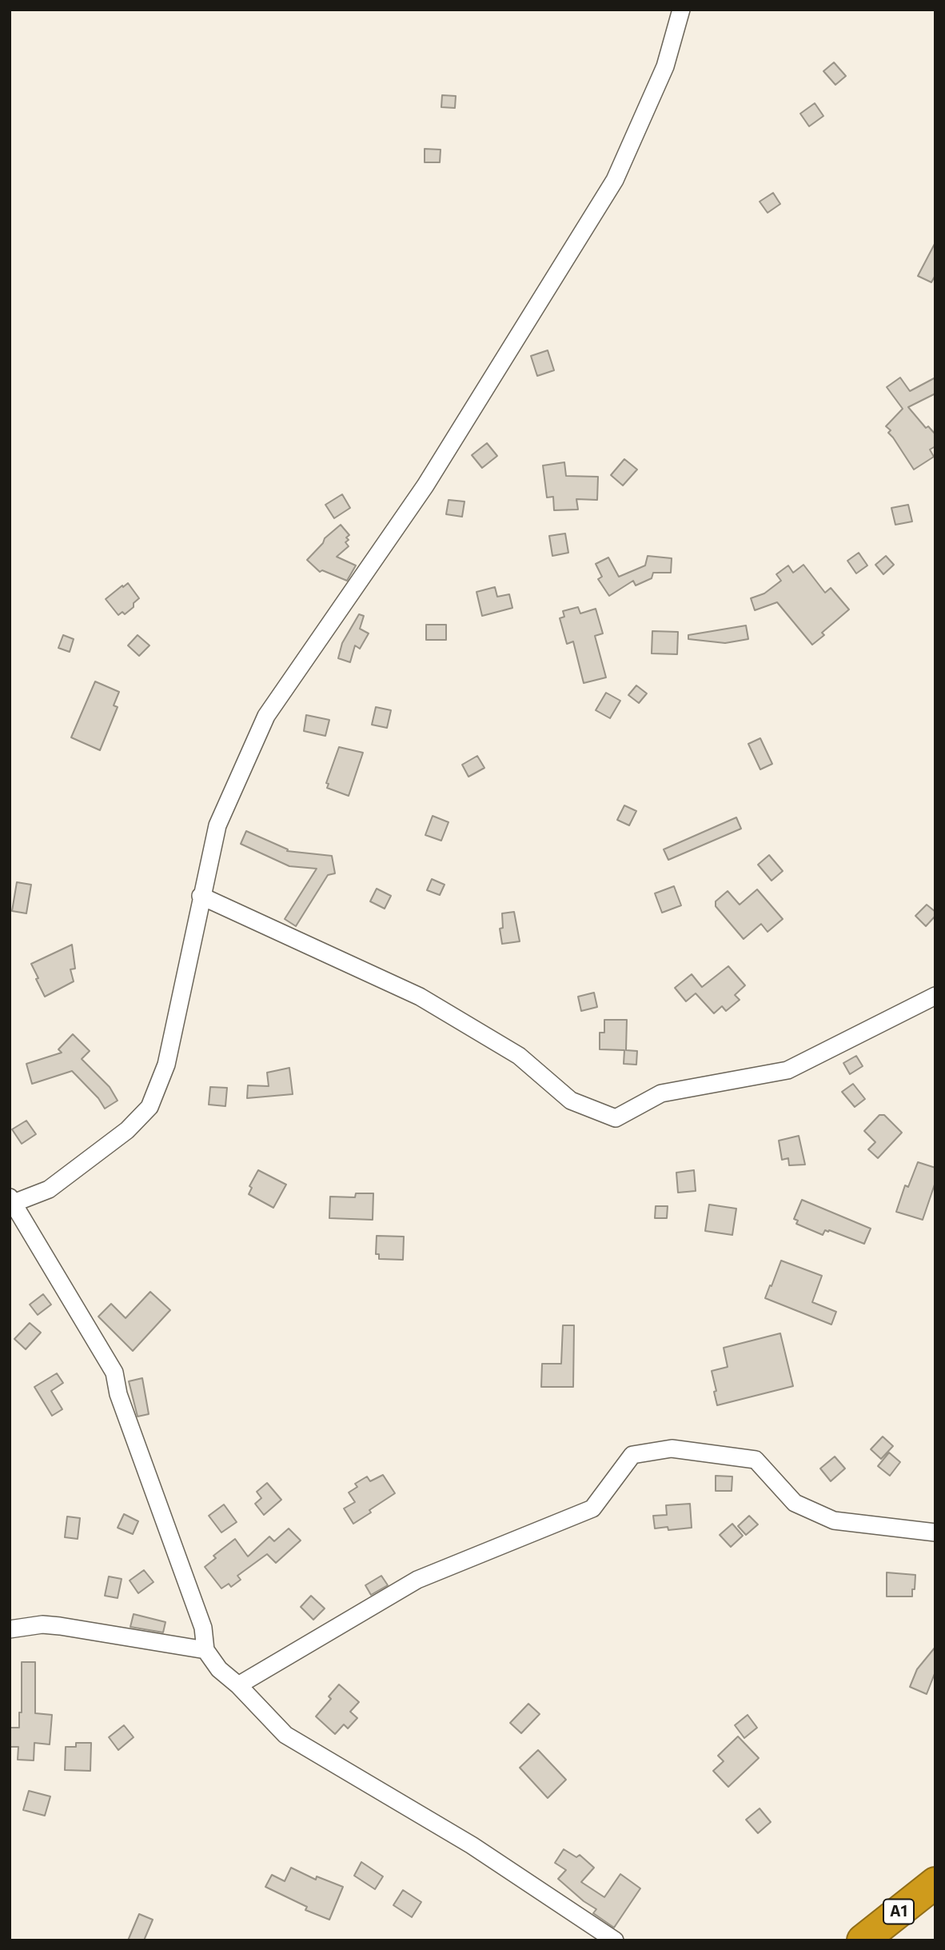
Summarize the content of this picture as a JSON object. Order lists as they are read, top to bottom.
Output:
{
  "streets": {
    "highway": ["A1"]
  }
}
